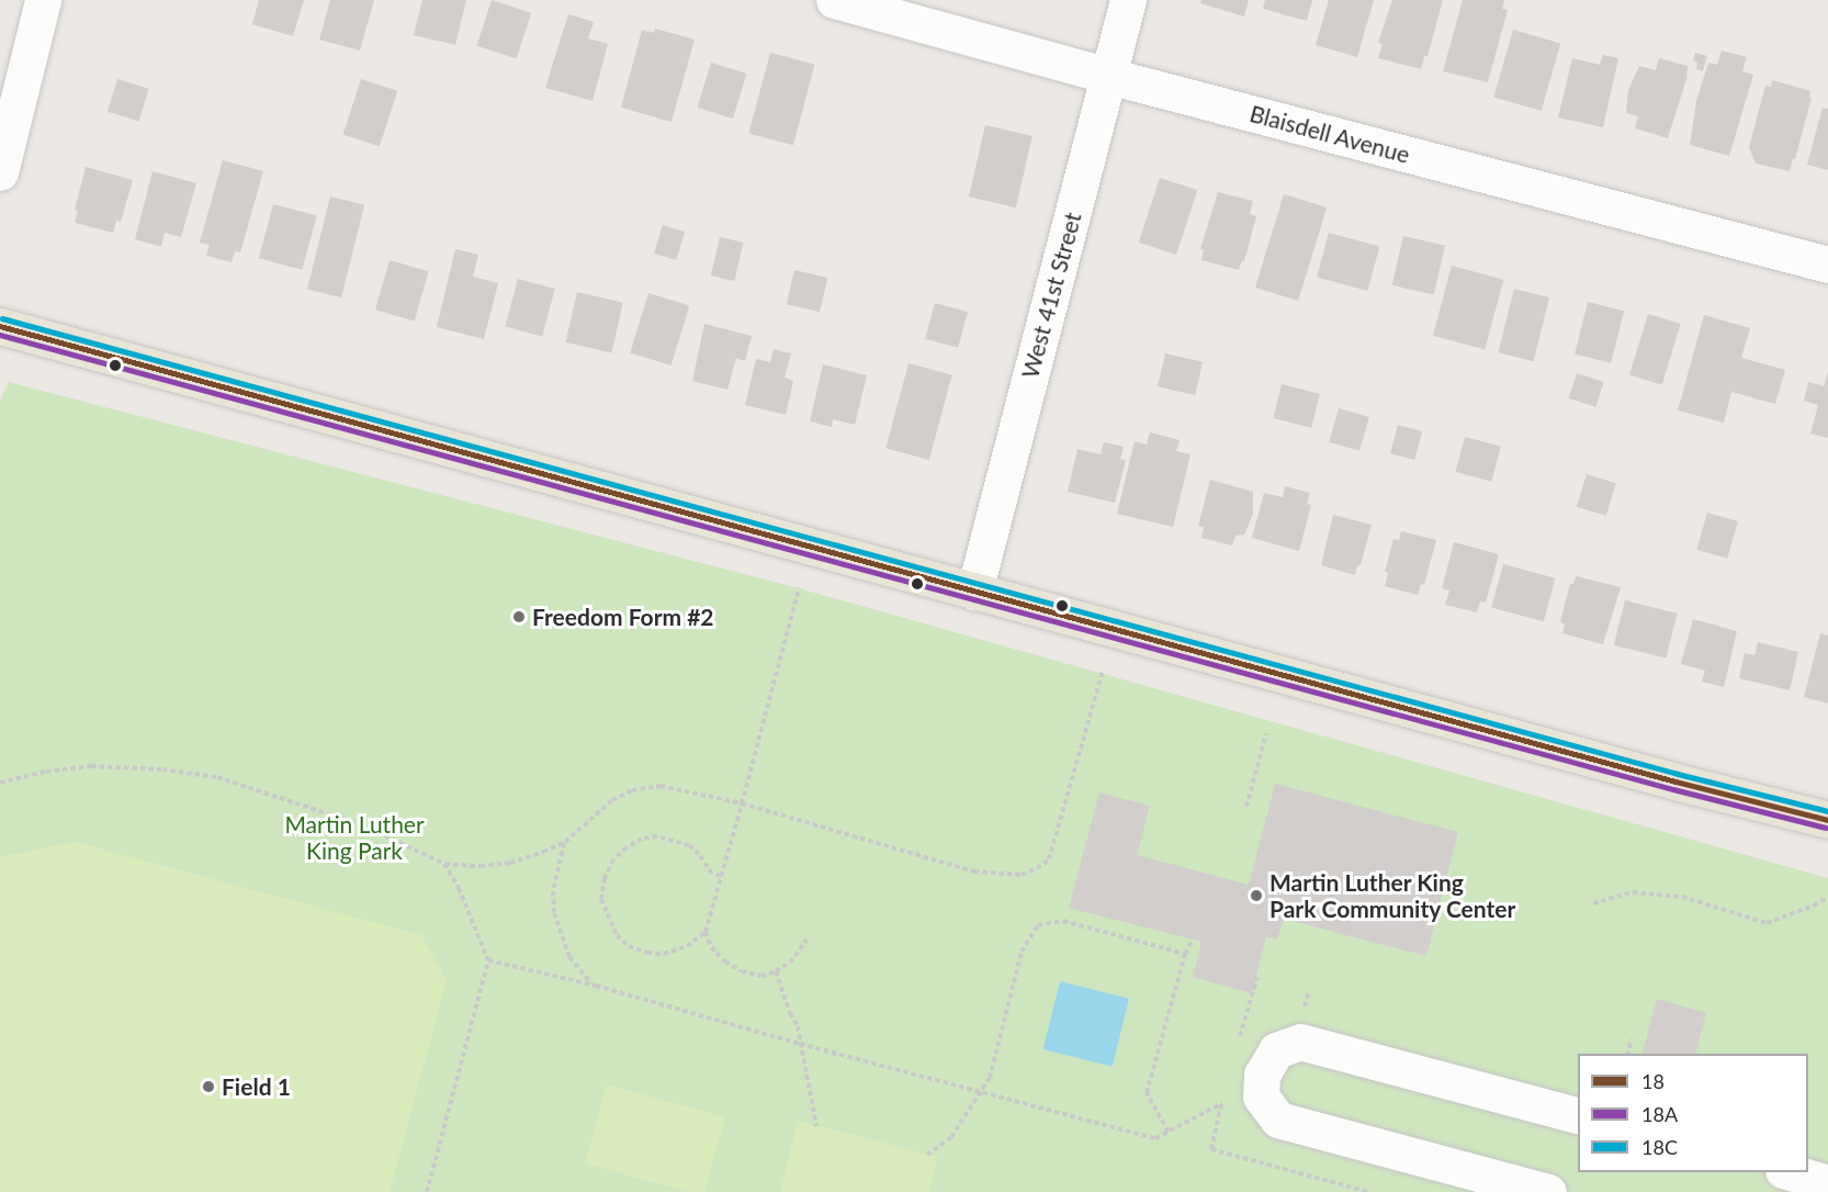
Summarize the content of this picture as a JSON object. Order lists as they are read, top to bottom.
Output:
{
  "streets": {
    "street": ["Blaisdell Avenue", "West 41st Street"]
  },
  "crossings": [
    ["Blaisdell Avenue", "West 41st Street"]
  ],
  "parks": ["Martin Luther King Park"],
  "places": ["Freedom Form #2", "Martin Luther King Park Community Center", "Field 1"],
  "lines": ["transit line 18C", "transit line 18", "transit line 18A"],
  "legend": ["18", "18A", "18C"]
}
